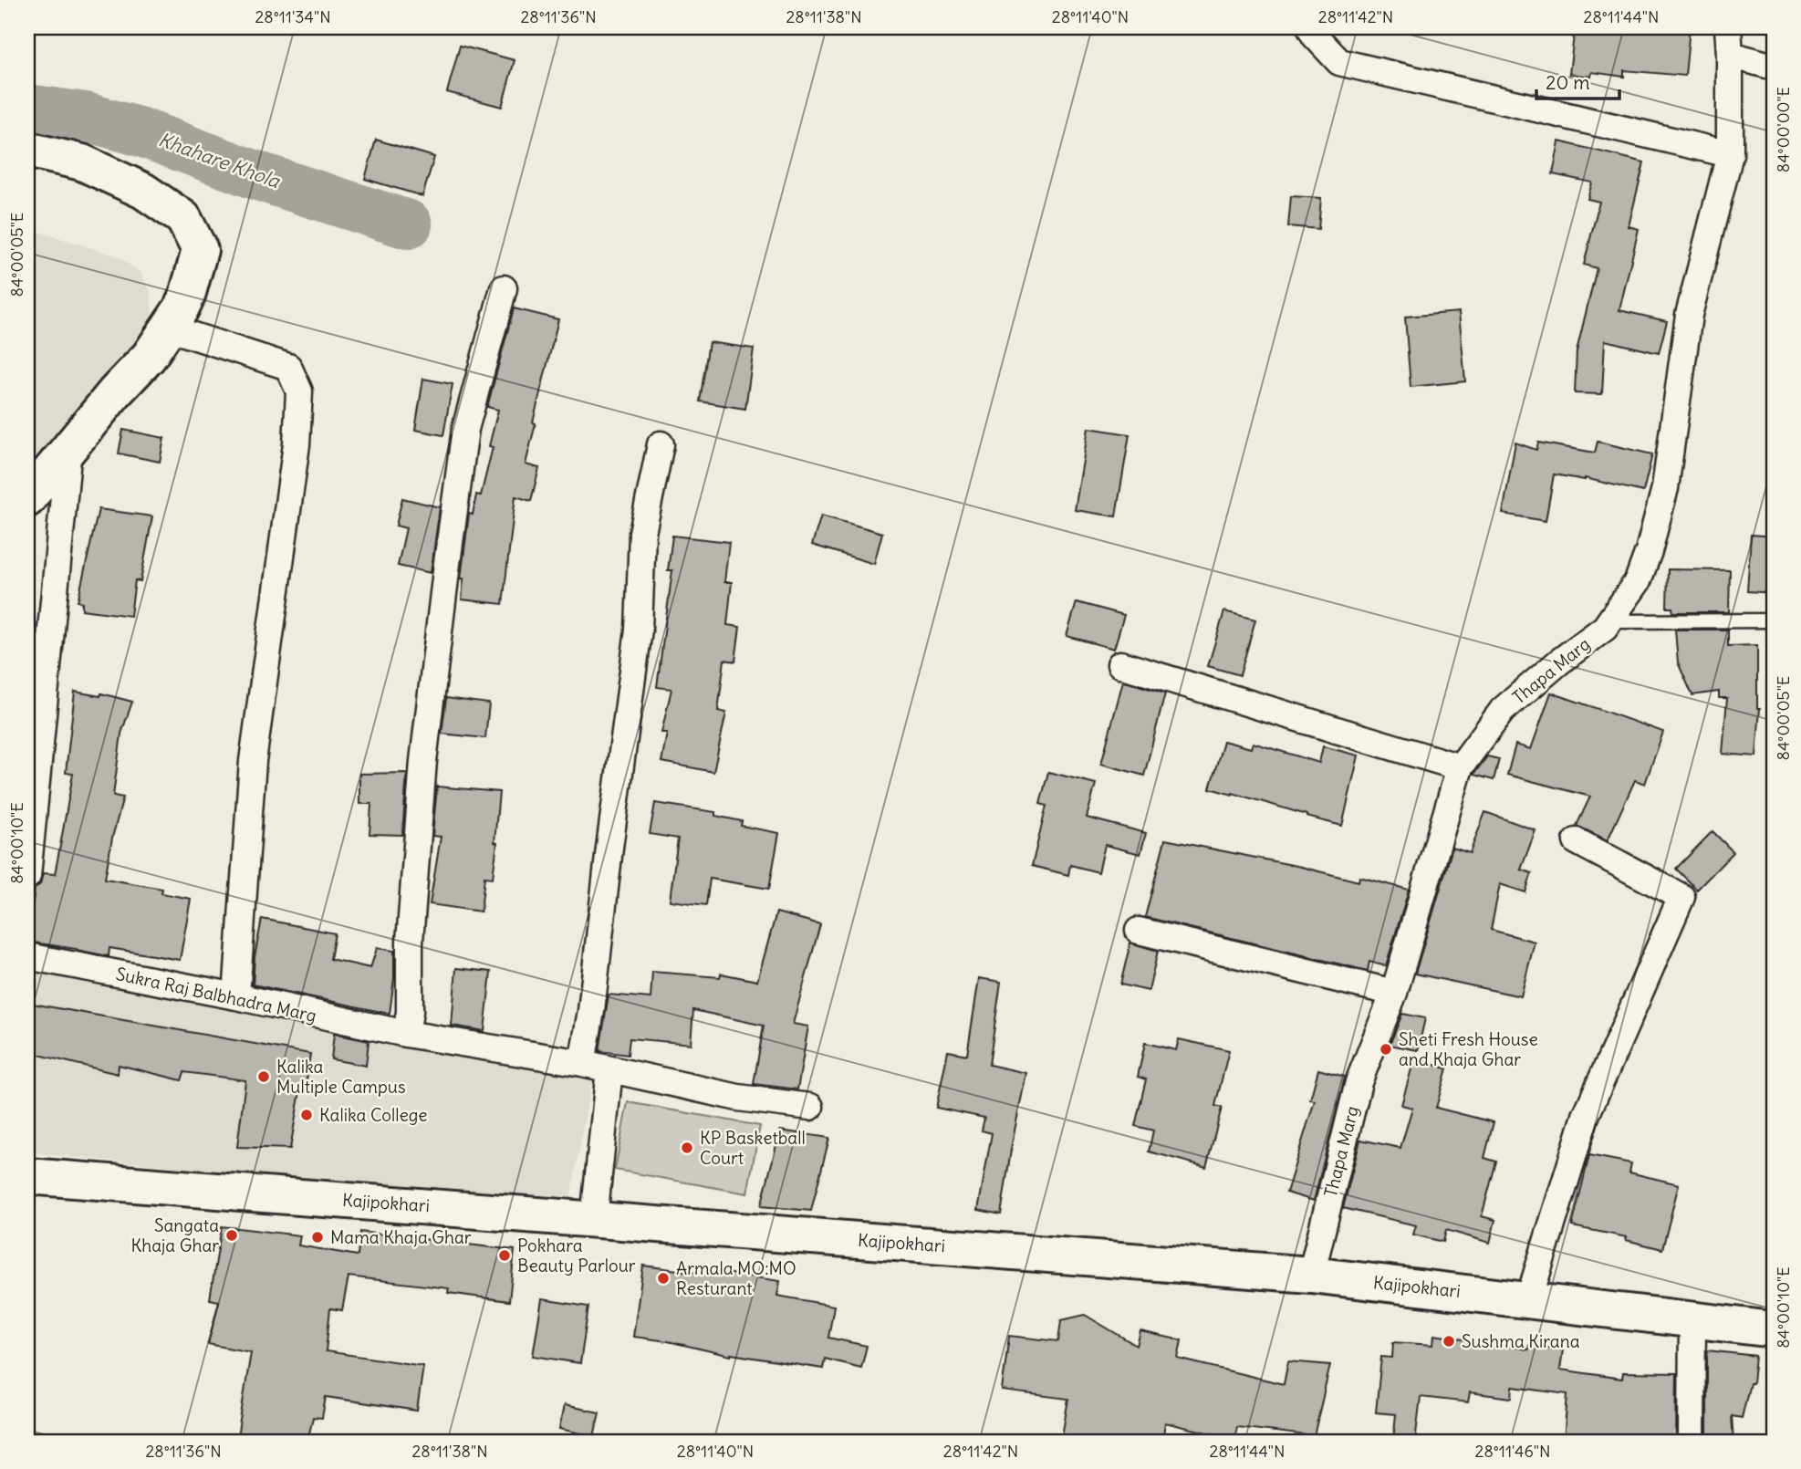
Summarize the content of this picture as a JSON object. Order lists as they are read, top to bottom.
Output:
{
  "streets": {
    "main road": ["Kajipokhari"],
    "street": ["Thapa Marg", "Sukra Raj Balbhadra Marg"]
  },
  "crossings": [
    ["Thapa Marg", "Kajipokhari"]
  ],
  "water": ["Khahare Khola"],
  "places": [
    "Sheti Fresh House and Khaja Ghar",
    "Kalika Multiple Campus",
    "Kalika College",
    "KP Basketball Court",
    "Sangata Khaja Ghar",
    "Mama Khaja Ghar",
    "Pokhara Beauty Parlour",
    "Armala MO:MO Resturant",
    "Sushma Kirana"
  ],
  "scale_bar": "20 m",
  "coordinates": [
    "28°11'34\"N",
    "28°11'36\"N",
    "28°11'38\"N",
    "28°11'40\"N",
    "28°11'42\"N",
    "28°11'44\"N",
    "84°00'00\"E",
    "84°00'05\"E",
    "84°00'10\"E",
    "28°11'46\"N"
  ]
}
